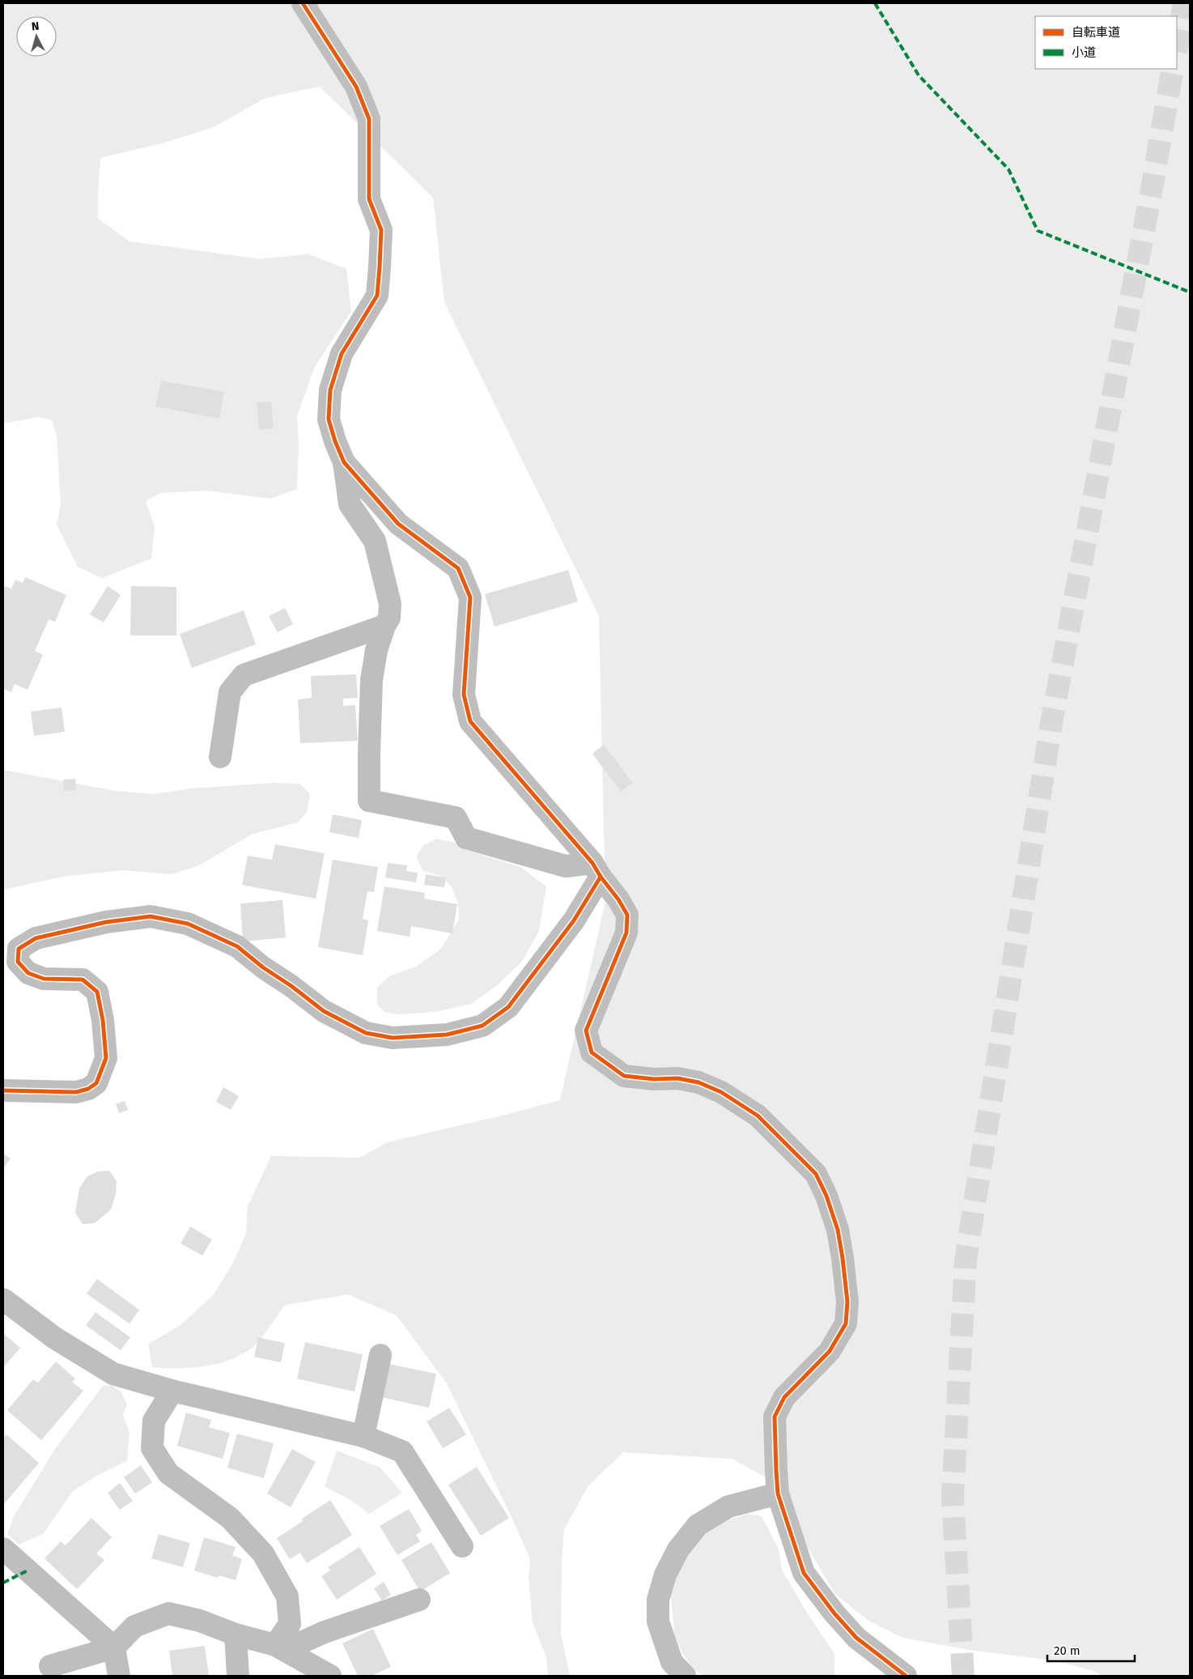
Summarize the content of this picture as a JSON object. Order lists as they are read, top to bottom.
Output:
{
  "legend": ["自転車道", "小道"],
  "scale_bar": "20 m",
  "north": "top"
}
